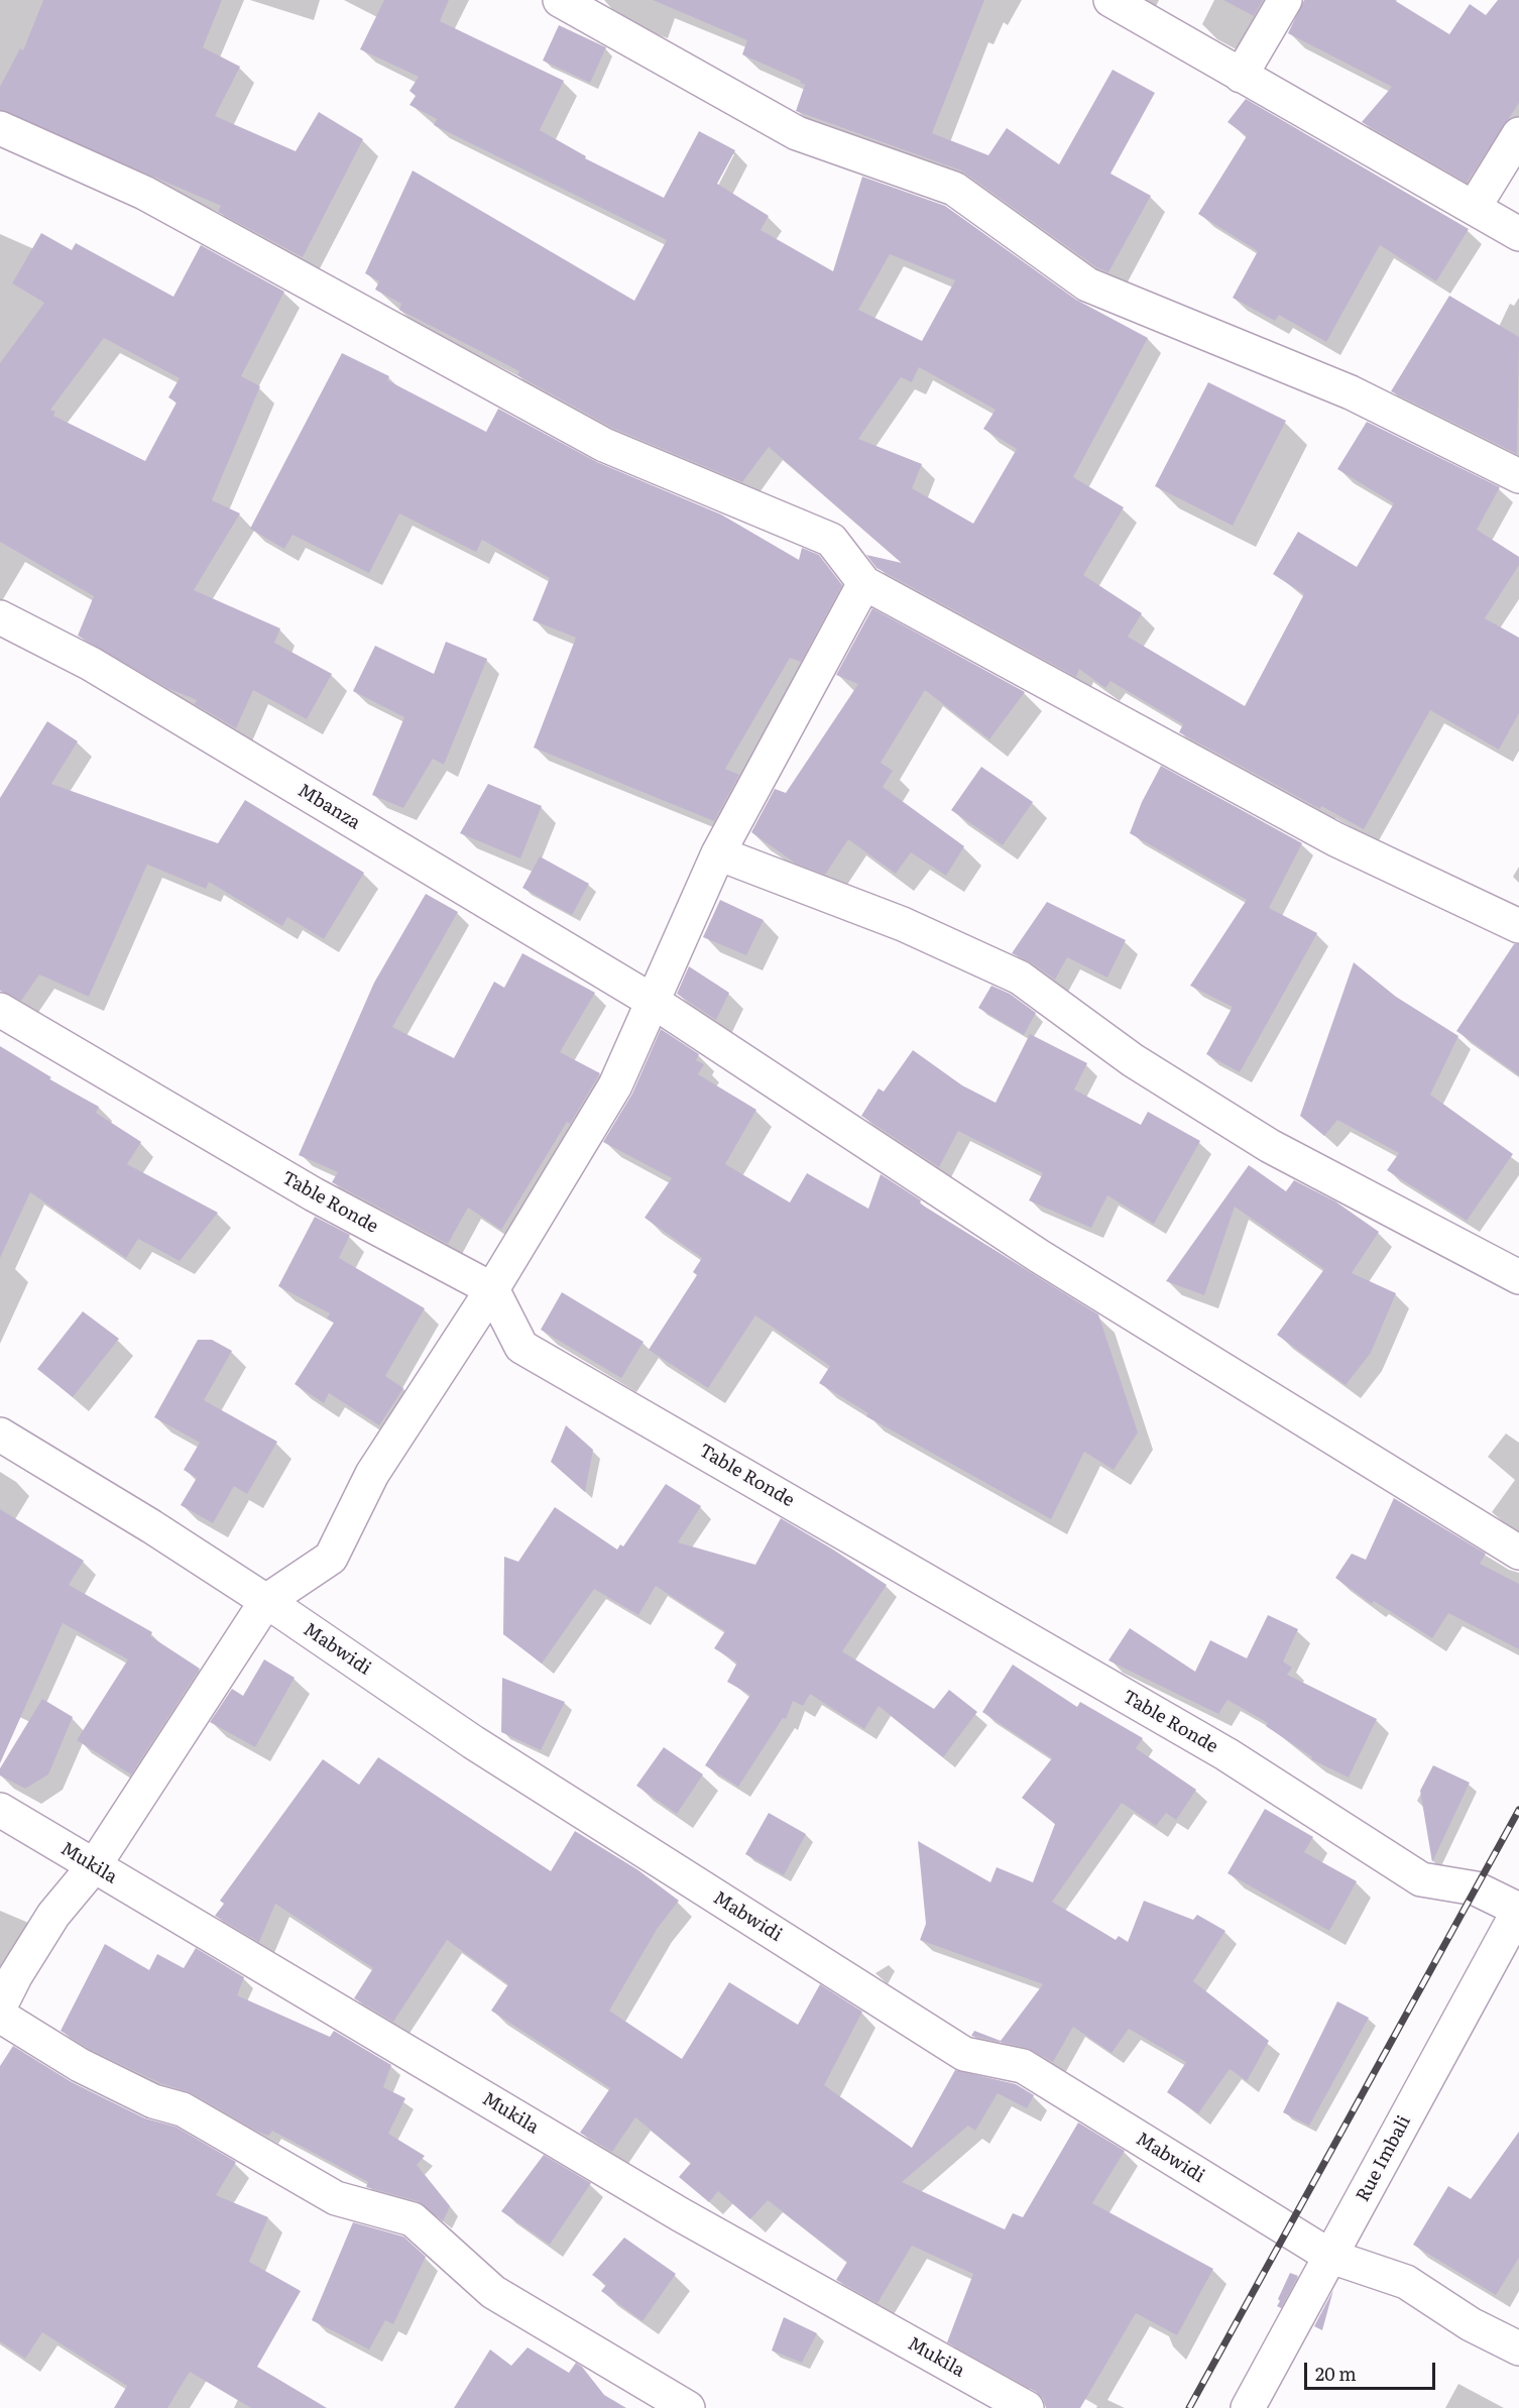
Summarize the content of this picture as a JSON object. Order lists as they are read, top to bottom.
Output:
{
  "streets": {
    "street": [
      "Mbanza",
      "Table Ronde",
      "Mabwidi",
      "Mukila",
      "Rue Imbali"
    ]
  },
  "crossings": [
    ["Table Ronde", "Rue Imbali"],
    ["Mabwidi", "Rue Imbali"]
  ],
  "scale_bar": "20 m"
}
